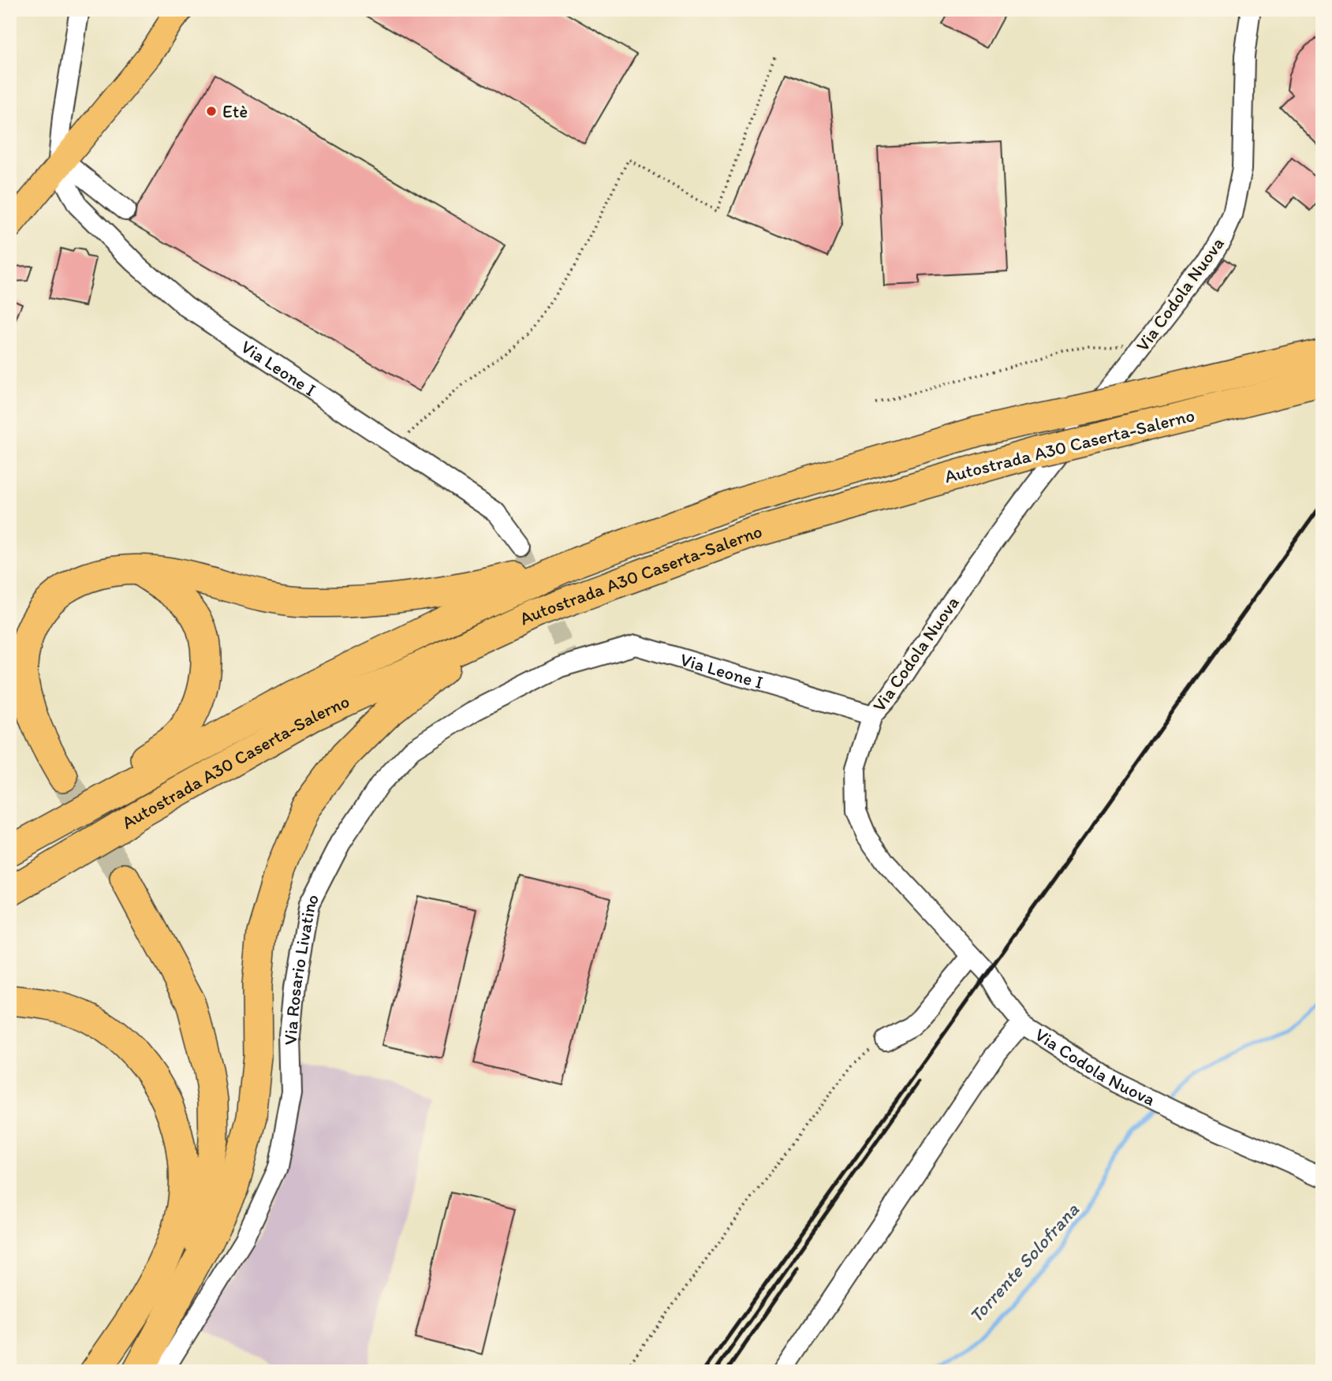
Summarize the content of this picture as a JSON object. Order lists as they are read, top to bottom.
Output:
{
  "streets": {
    "highway": ["Autostrada A30 Caserta-Salerno"],
    "street": ["Via Codola Nuova", "Via Leone I", "Via Rosario Livatino"]
  },
  "crossings": [
    ["Via Codola Nuova", "Via Leone I"],
    ["Via Leone I", "Via Rosario Livatino"]
  ],
  "water": ["Torrente Solofrana"],
  "places": ["Etè"]
}
